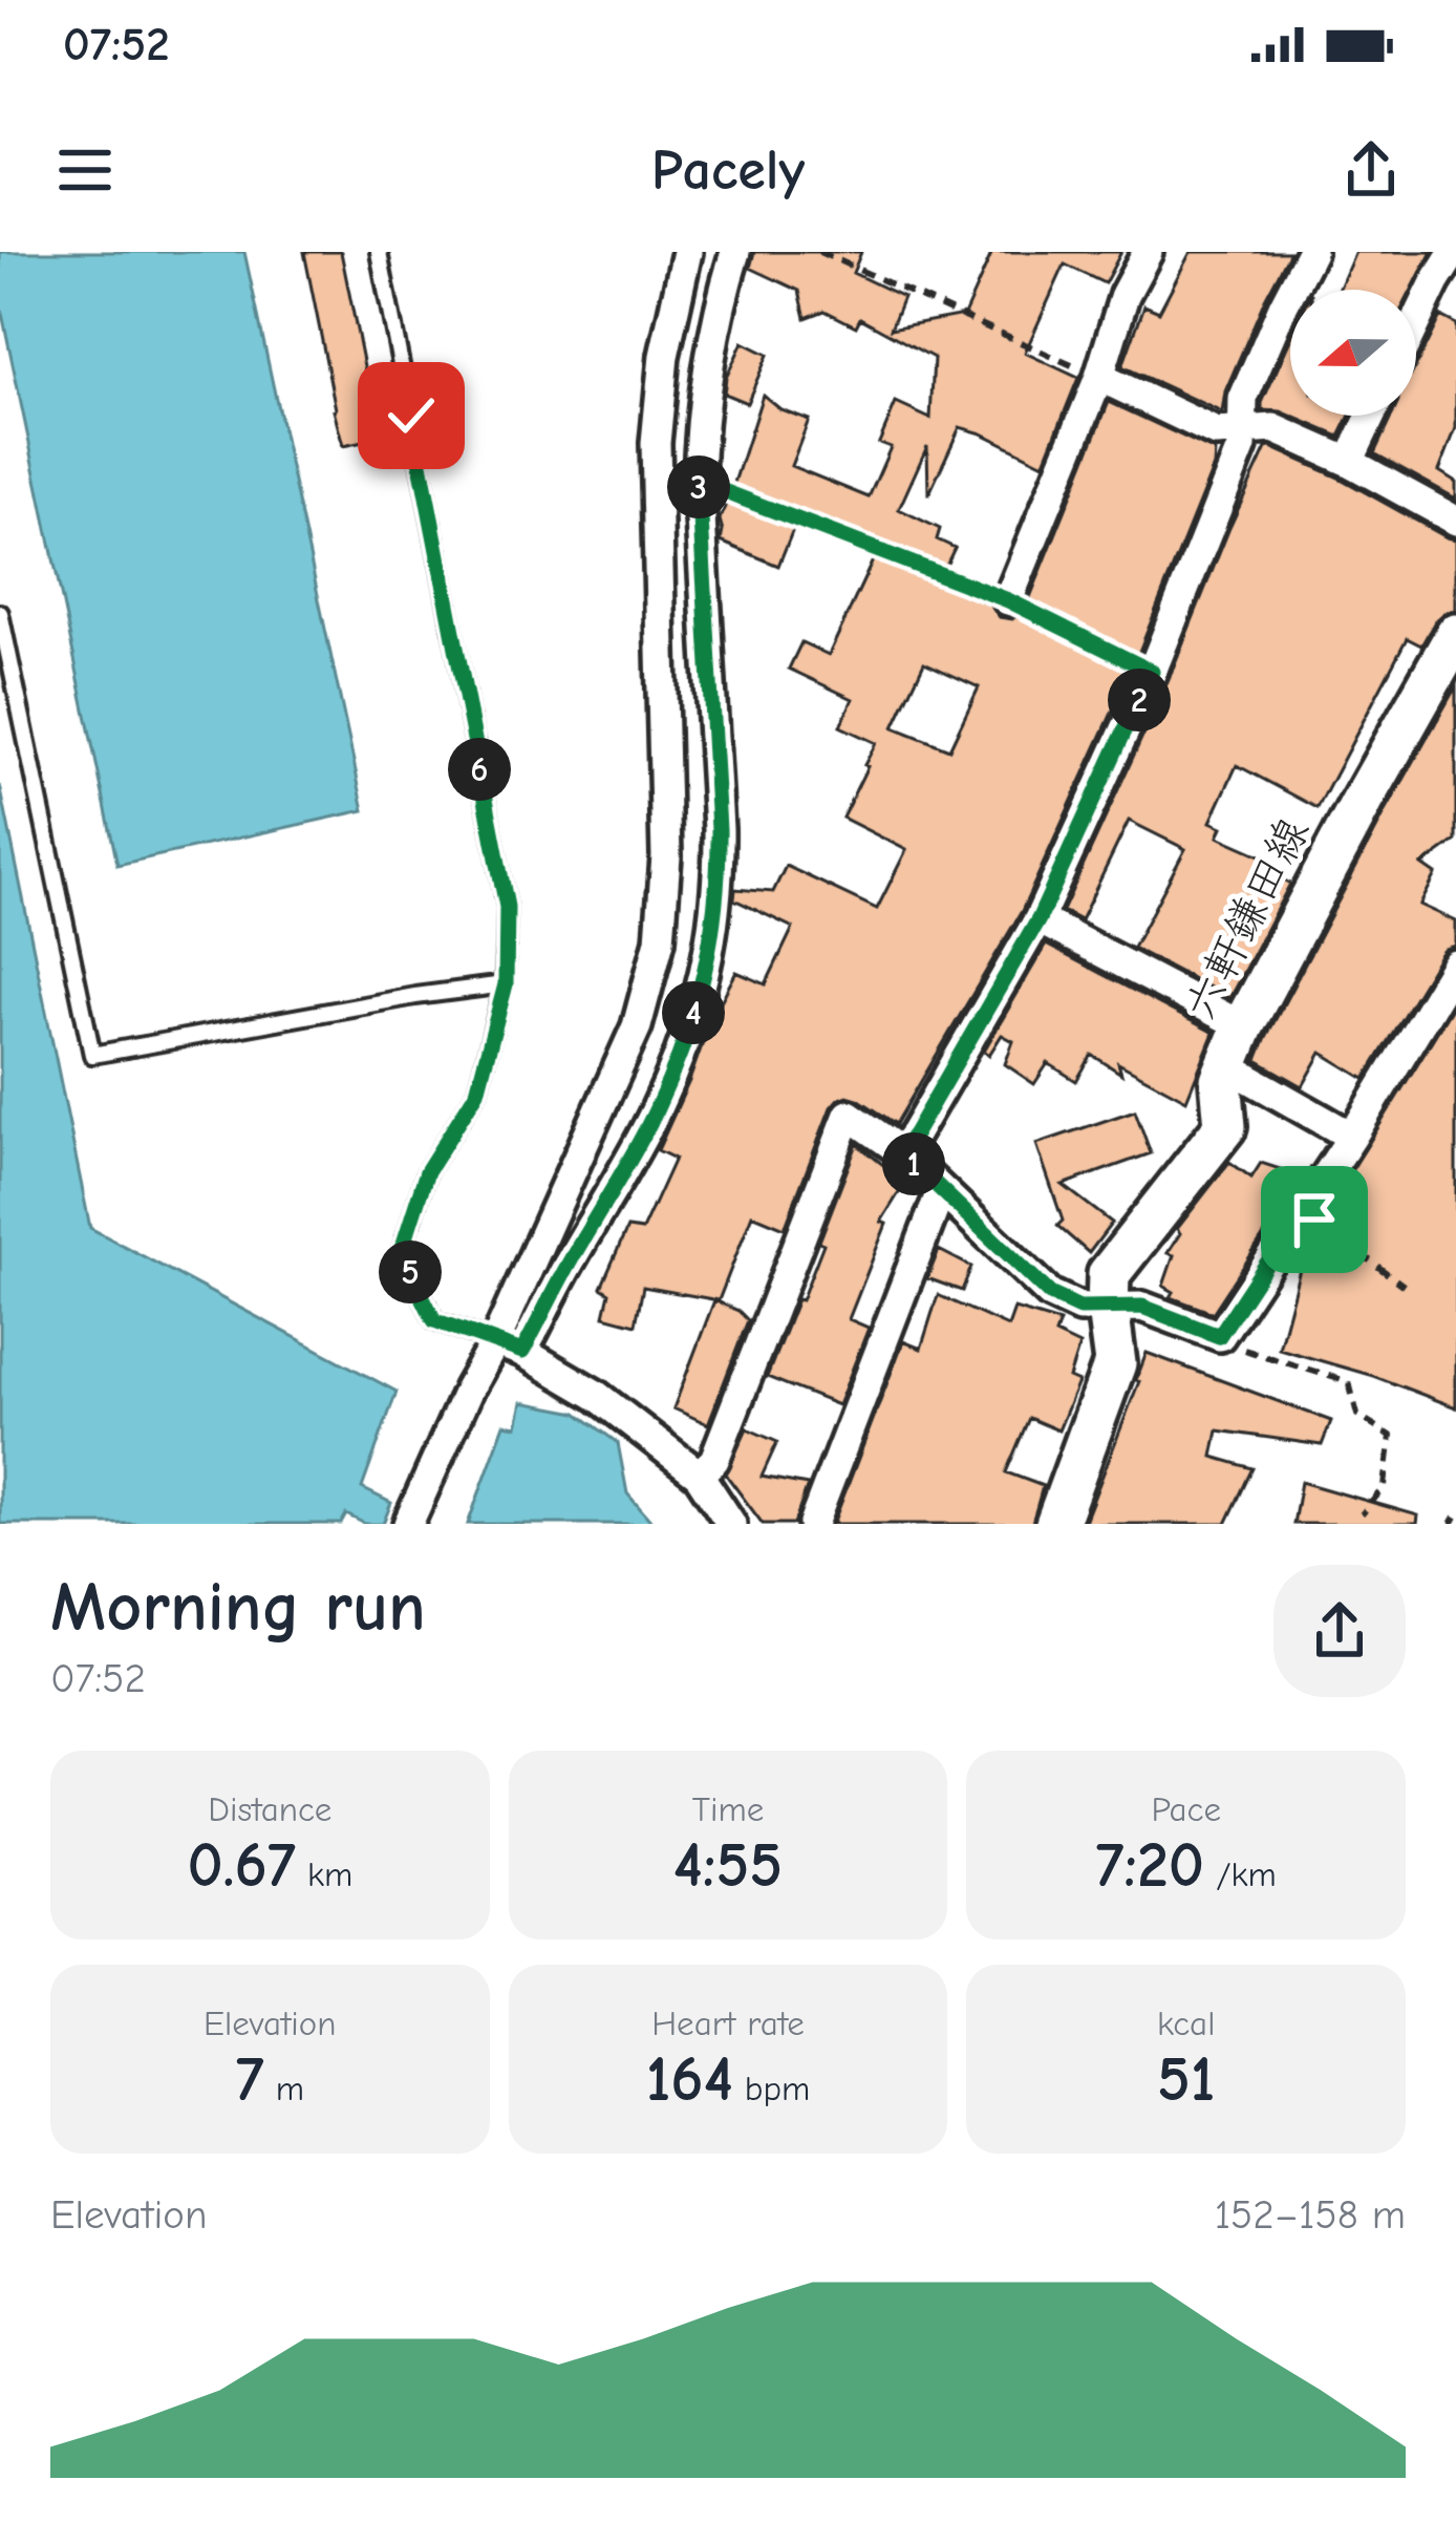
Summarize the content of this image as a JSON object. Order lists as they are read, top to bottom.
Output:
{
  "streets": {
    "main road": ["六軒鎌田線"]
  },
  "north": "left",
  "page": {
    "status": "07:52",
    "header": "Pacely",
    "pins": [
      "3",
      "2",
      "6",
      "4",
      "1",
      "5"
    ],
    "heading": ["Morning run", "07:52"],
    "stats": [
      ["Distance", "0.67 km"],
      ["Time", "4:55"],
      ["Pace", "7:20 /km"],
      ["Elevation", "7 m"],
      ["Heart rate", "164 bpm"],
      ["kcal", "51"]
    ],
    "chart": ["Elevation", "152–158 m"]
  }
}
